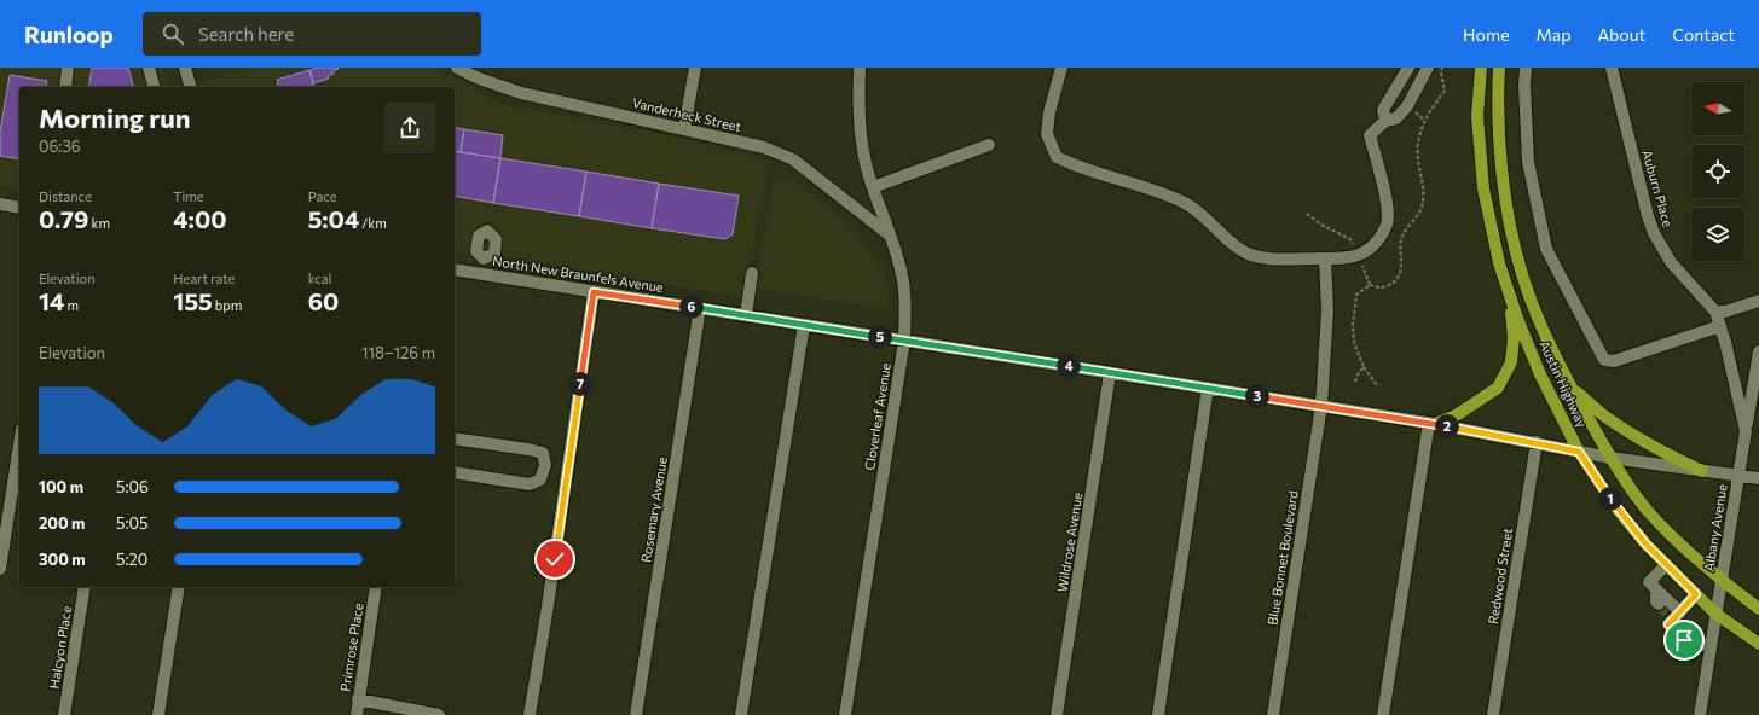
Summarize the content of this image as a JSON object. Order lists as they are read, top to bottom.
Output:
{
  "streets": {
    "main road": ["Austin Highway"],
    "street": [
      "Vanderheck Street",
      "Auburn Place",
      "North New Braunfels Avenue",
      "Cloverleaf Avenue",
      "Rosemary Avenue",
      "Albany Avenue",
      "Wildrose Avenue",
      "Blue Bonnet Boulevard",
      "Redwood Street",
      "Halcyon Place",
      "Primrose Place"
    ]
  },
  "crossings": [
    ["Vanderheck Street", "Cloverleaf Avenue"],
    ["North New Braunfels Avenue", "Austin Highway"],
    ["North New Braunfels Avenue", "Cloverleaf Avenue"],
    ["North New Braunfels Avenue", "Rosemary Avenue"],
    ["North New Braunfels Avenue", "Albany Avenue"],
    ["North New Braunfels Avenue", "Wildrose Avenue"],
    ["North New Braunfels Avenue", "Blue Bonnet Boulevard"],
    ["North New Braunfels Avenue", "Redwood Street"],
    ["Austin Highway", "Albany Avenue"]
  ],
  "north": "left",
  "page": {
    "header": "Runloop",
    "search": "Search here",
    "nav": [
      "Home",
      "Map",
      "About",
      "Contact"
    ],
    "heading": ["Morning run", "06:36"],
    "stats": [
      ["Distance", "0.79 km"],
      ["Time", "4:00"],
      ["Pace", "5:04 /km"],
      ["Elevation", "14 m"],
      ["Heart rate", "155 bpm"],
      ["kcal", "60"]
    ],
    "pins": [
      "6",
      "5",
      "4",
      "7",
      "3",
      "2",
      "1"
    ],
    "chart": ["Elevation", "118–126 m"],
    "list": [
      {
        "name": "100 m",
        "note": "5:06"
      },
      {
        "name": "200 m",
        "note": "5:05"
      },
      {
        "name": "300 m",
        "note": "5:20"
      }
    ]
  }
}
